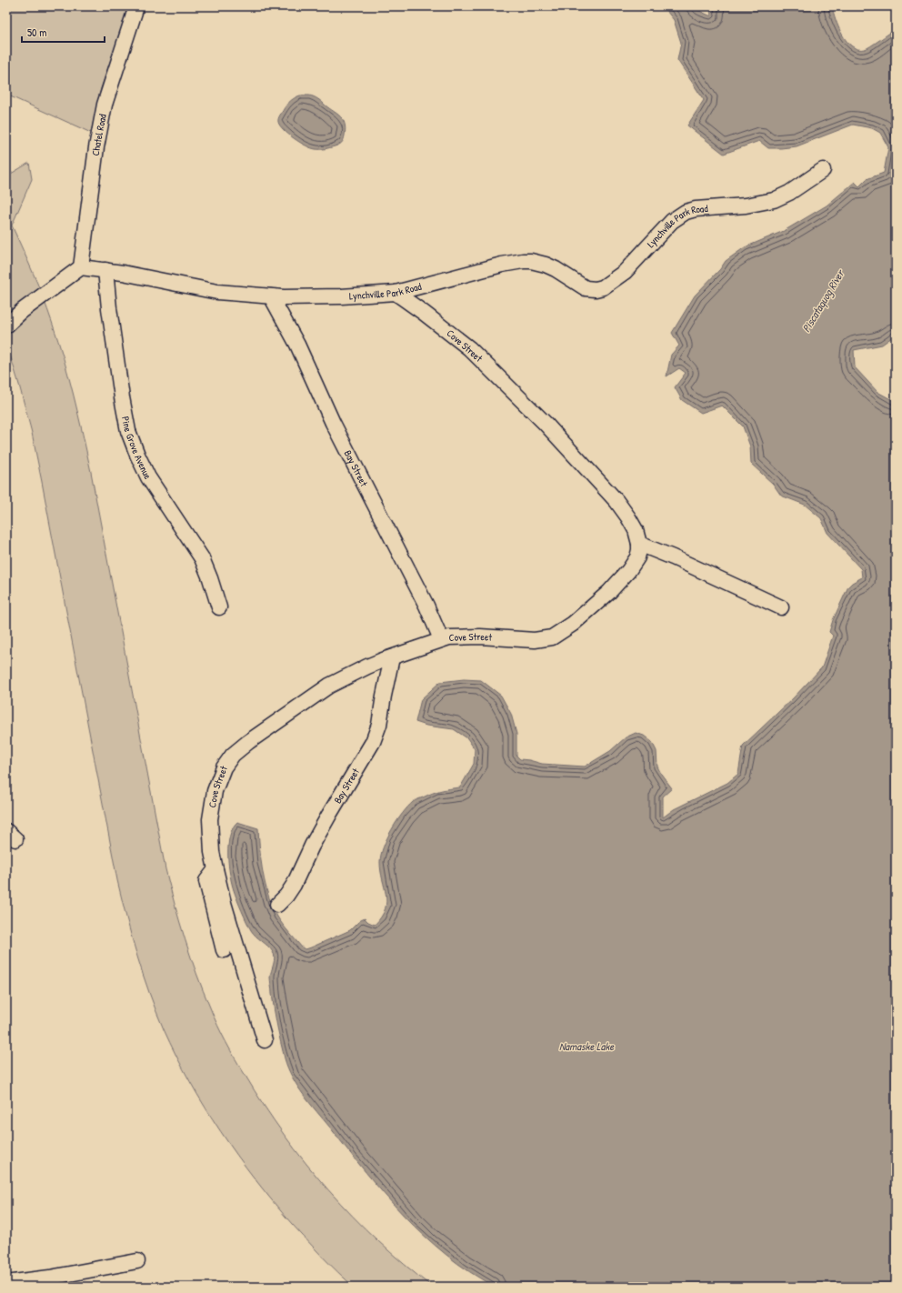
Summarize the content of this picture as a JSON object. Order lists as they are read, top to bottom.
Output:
{
  "streets": {
    "street": [
      "Chatel Road",
      "Lynchville Park Road",
      "Cove Street",
      "Pine Grove Avenue",
      "Bay Street"
    ]
  },
  "crossings": [
    ["Chatel Road", "Lynchville Park Road"],
    ["Lynchville Park Road", "Cove Street"],
    ["Lynchville Park Road", "Pine Grove Avenue"],
    ["Lynchville Park Road", "Bay Street"],
    ["Cove Street", "Bay Street"]
  ],
  "water": ["Piscataquog River", "Namaske Lake"],
  "scale_bar": "50 m"
}
